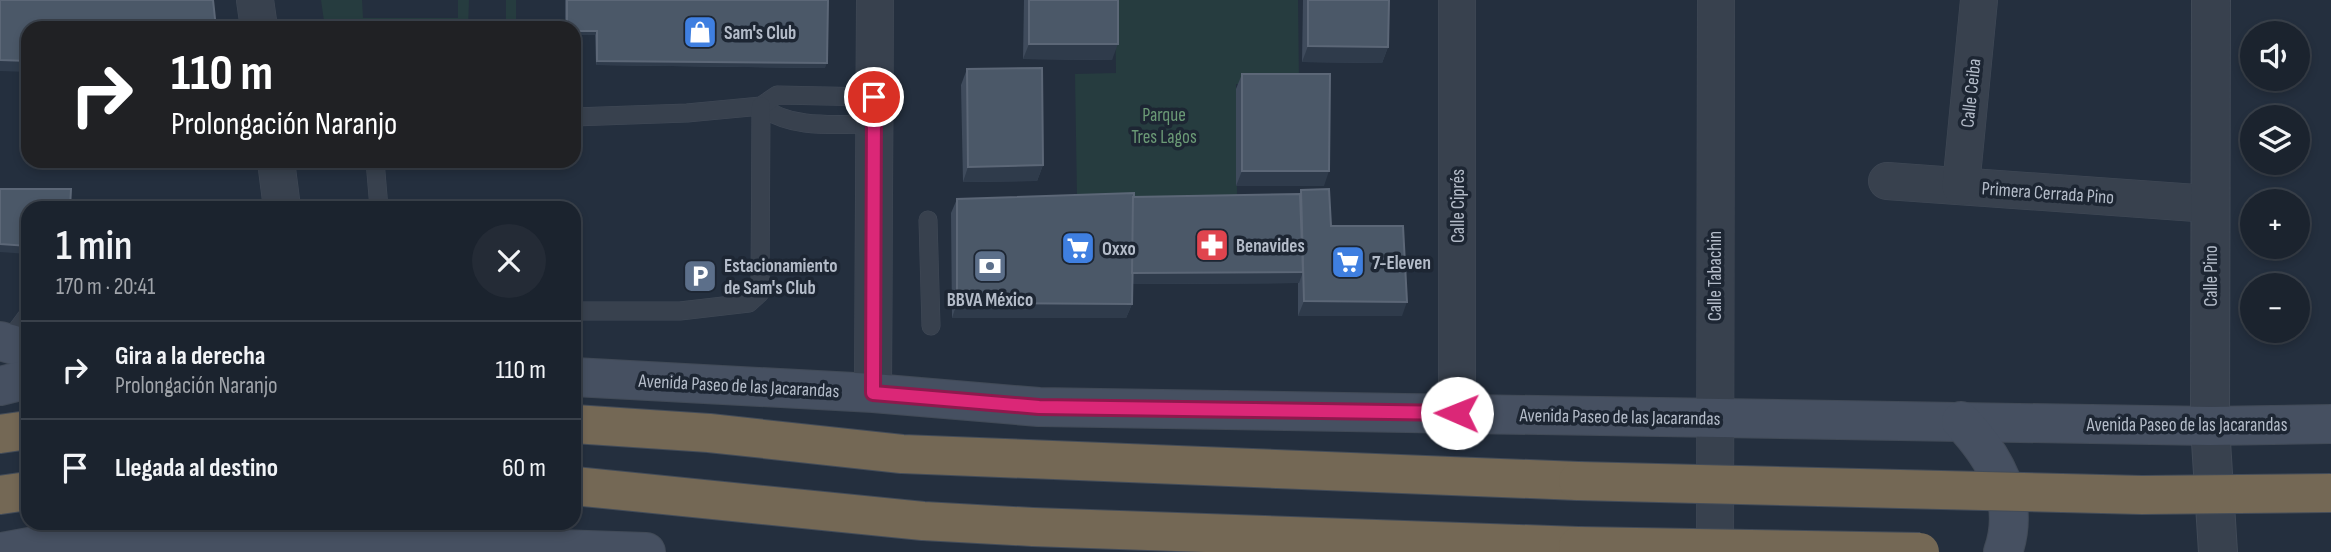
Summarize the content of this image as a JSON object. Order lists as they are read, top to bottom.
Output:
{
  "streets": {
    "main road": ["Avenida Paseo de las Jacarandas"],
    "street": [
      "Calle Ceiba",
      "Primera Cerrada Pino",
      "Calle Ciprés",
      "Calle Tabachin",
      "Calle Pino"
    ]
  },
  "crossings": [
    ["Calle Ceiba", "Primera Cerrada Pino"],
    ["Primera Cerrada Pino", "Calle Pino"],
    ["Calle Ciprés", "Avenida Paseo de las Jacarandas"],
    ["Calle Tabachin", "Avenida Paseo de las Jacarandas"],
    ["Calle Pino", "Avenida Paseo de las Jacarandas"]
  ],
  "parks": ["Parque Tres Lagos"],
  "places": {
    "shop": ["Sam's Club"],
    "pharmacy": ["Benavides"],
    "supermarket": ["Oxxo", "7-Eleven"],
    "bank": ["BBVA México"],
    "parking": ["Estacionamiento de Sam's Club"]
  },
  "page": {
    "map_buttons": ["+", "−"],
    "turn": ["110 m", "Prolongación Naranjo"],
    "heading": ["1 min", "170 m · 20:41"],
    "list": [
      {
        "name": "Gira a la derecha",
        "note": "Prolongación Naranjo",
        "value": "110 m"
      },
      {
        "name": "Llegada al destino",
        "value": "60 m"
      }
    ]
  }
}
